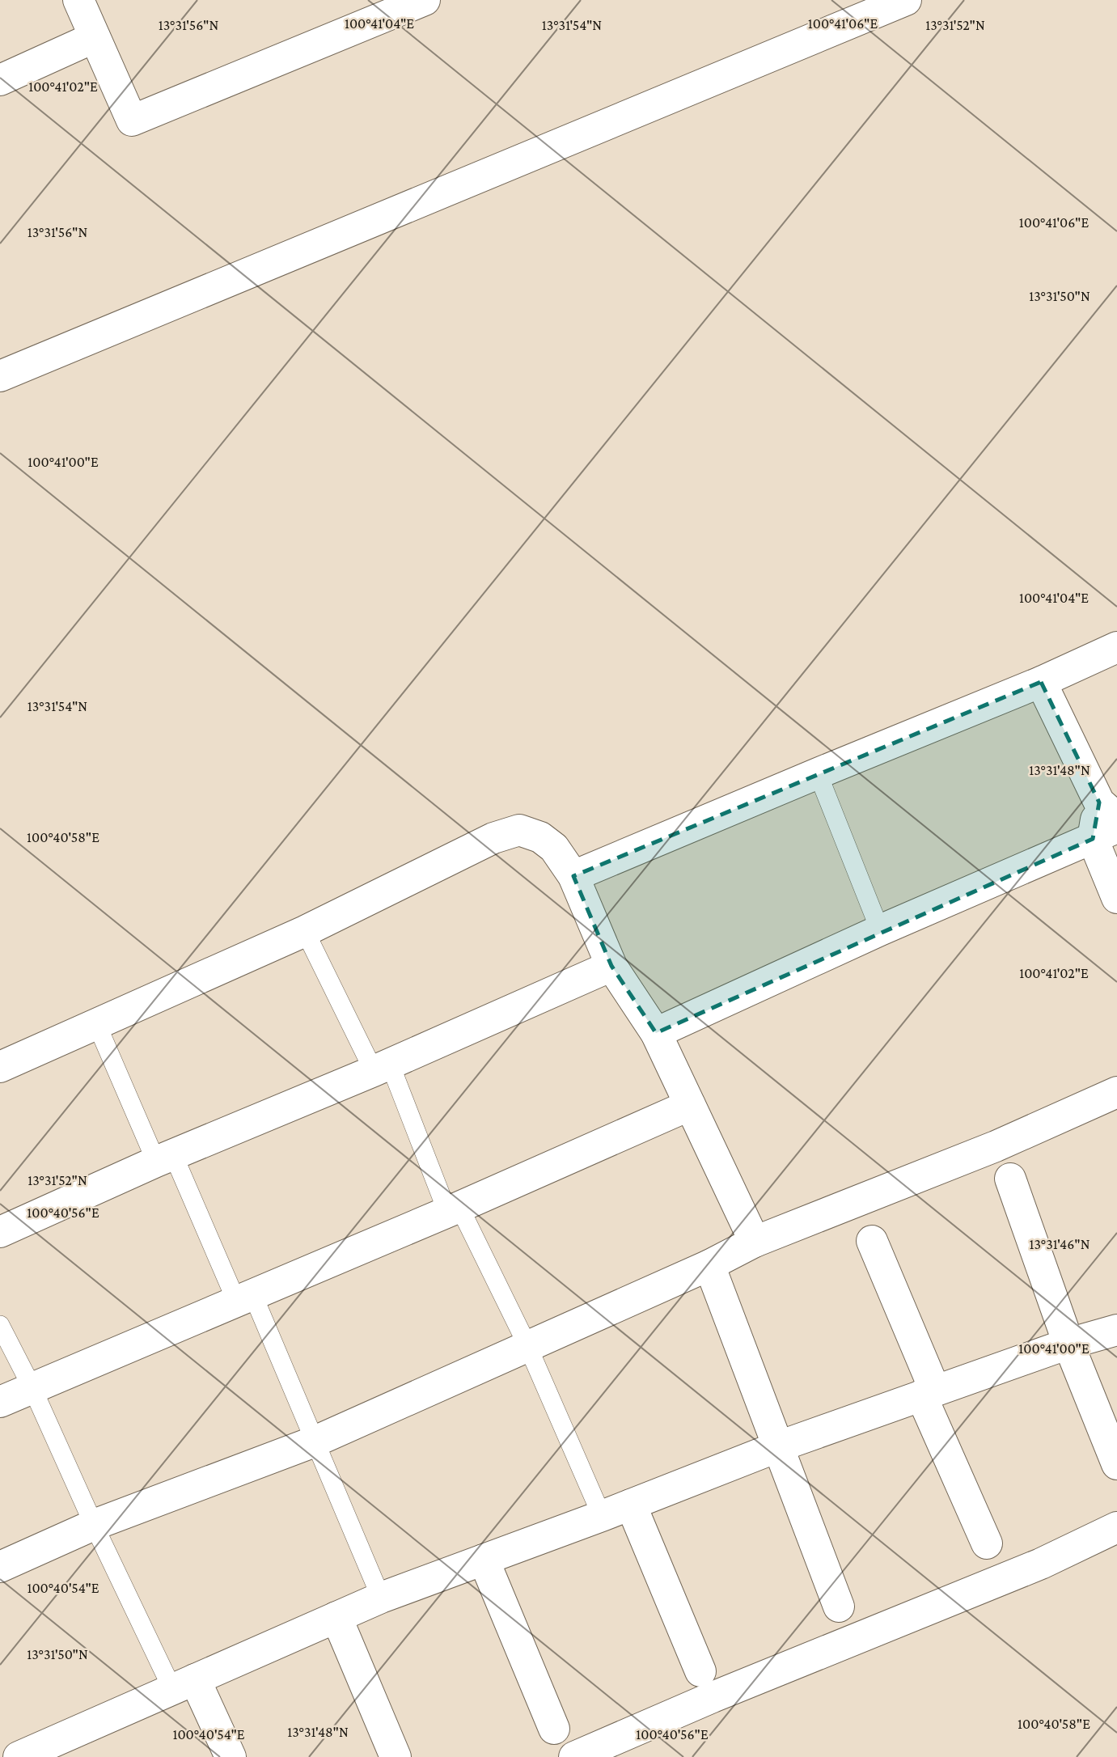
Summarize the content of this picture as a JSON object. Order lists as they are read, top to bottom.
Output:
{
  "coordinates": [
    "100°41'04\"E",
    "100°41'06\"E",
    "13°31'56\"N",
    "13°31'54\"N",
    "13°31'52\"N",
    "100°41'02\"E",
    "13°31'50\"N",
    "100°41'00\"E",
    "13°31'48\"N",
    "100°40'58\"E",
    "100°40'56\"E",
    "13°31'46\"N",
    "100°40'54\"E"
  ]
}
